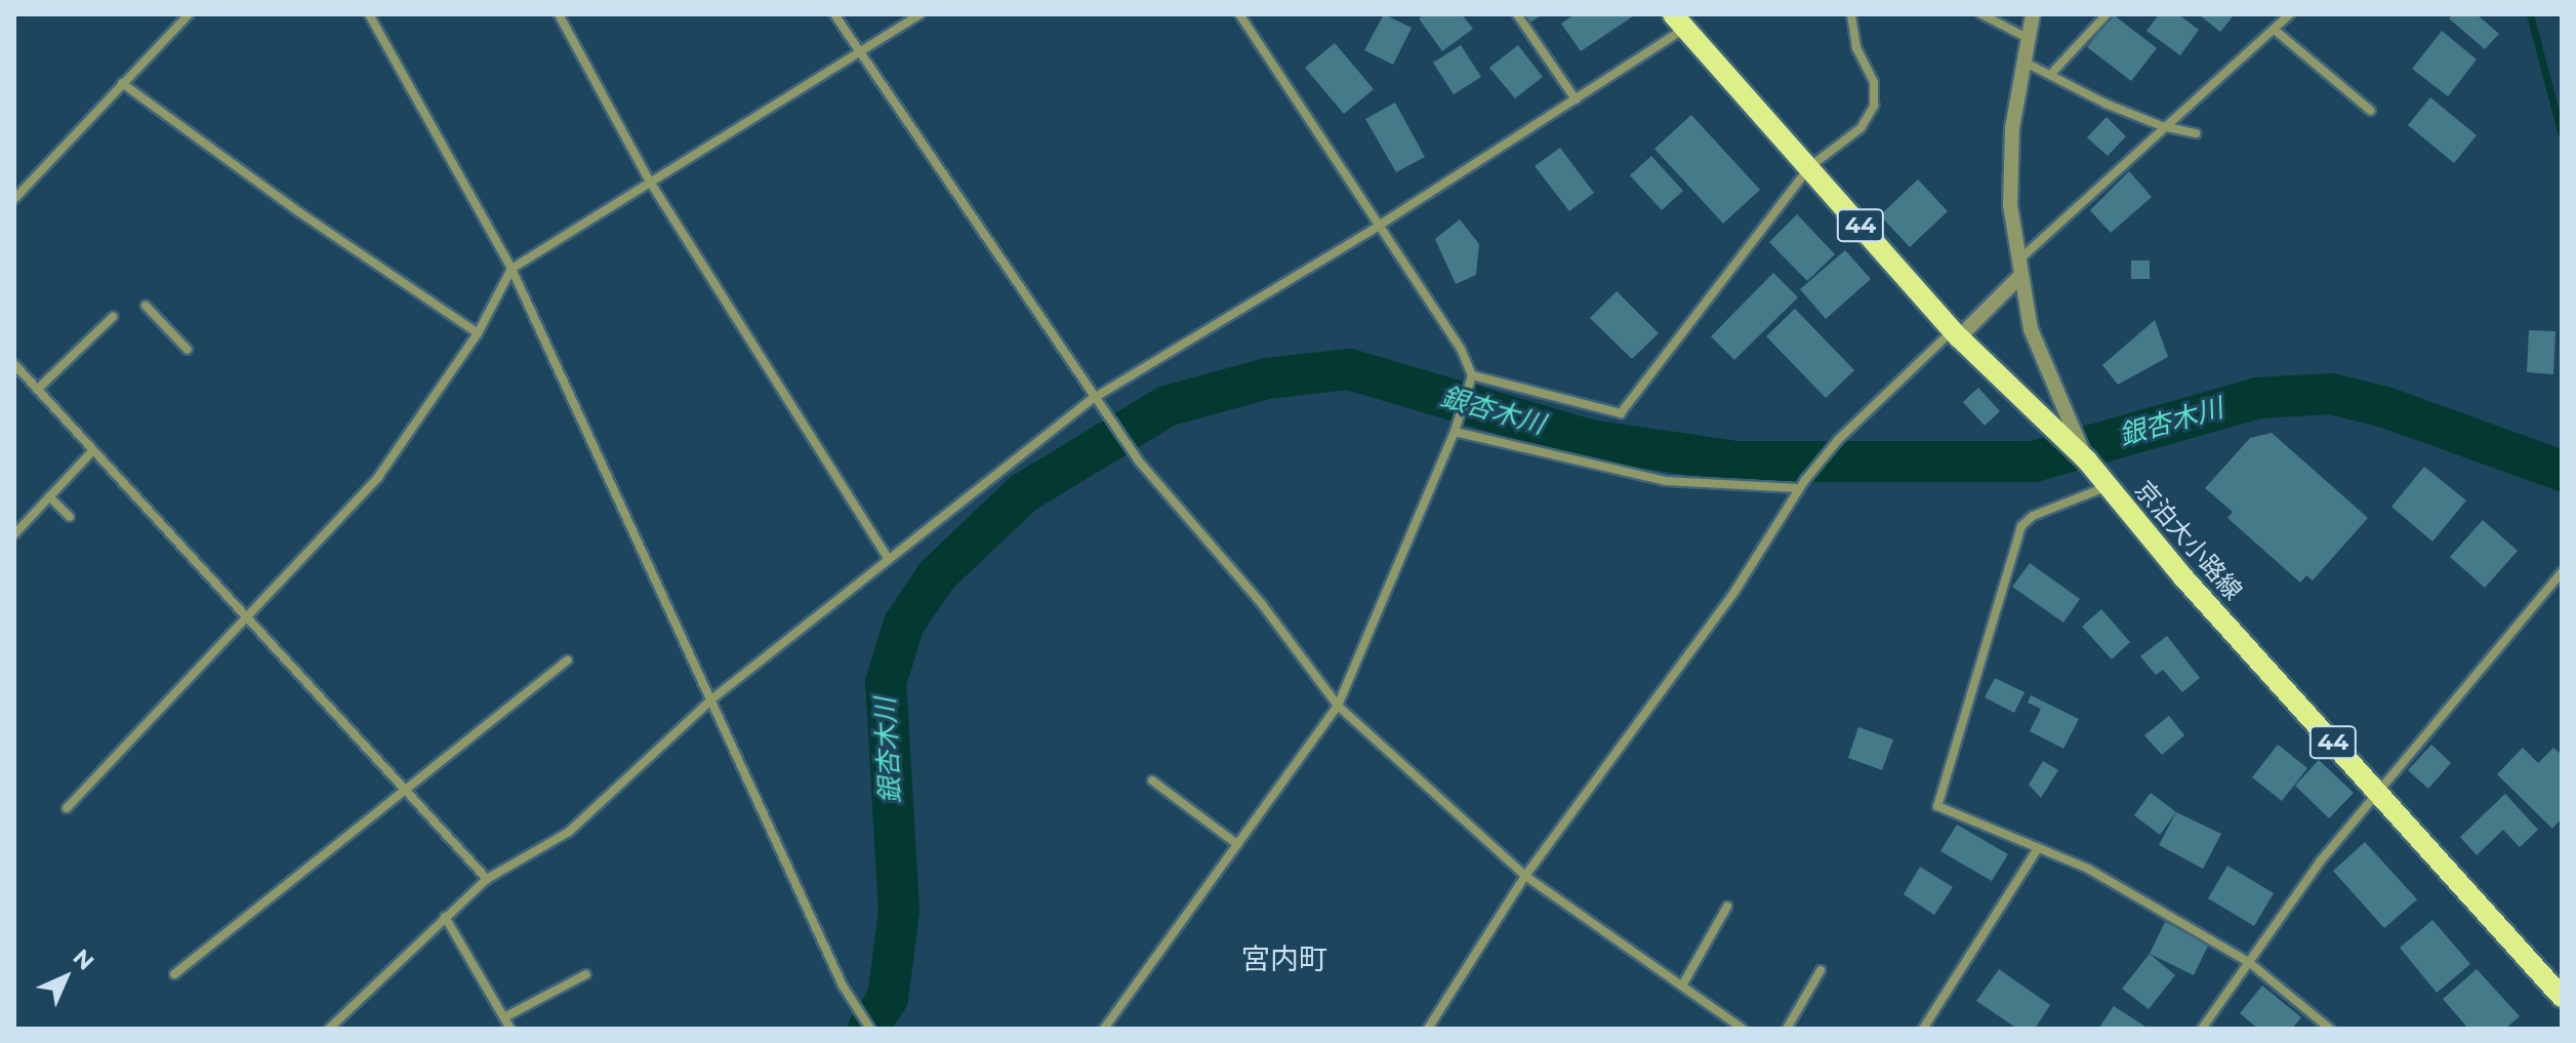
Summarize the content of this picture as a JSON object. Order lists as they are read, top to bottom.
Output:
{
  "streets": {
    "main road": ["44", "京泊大小路線"]
  },
  "districts": ["宮内町"],
  "water": ["銀杏木川"],
  "north": "top right"
}
